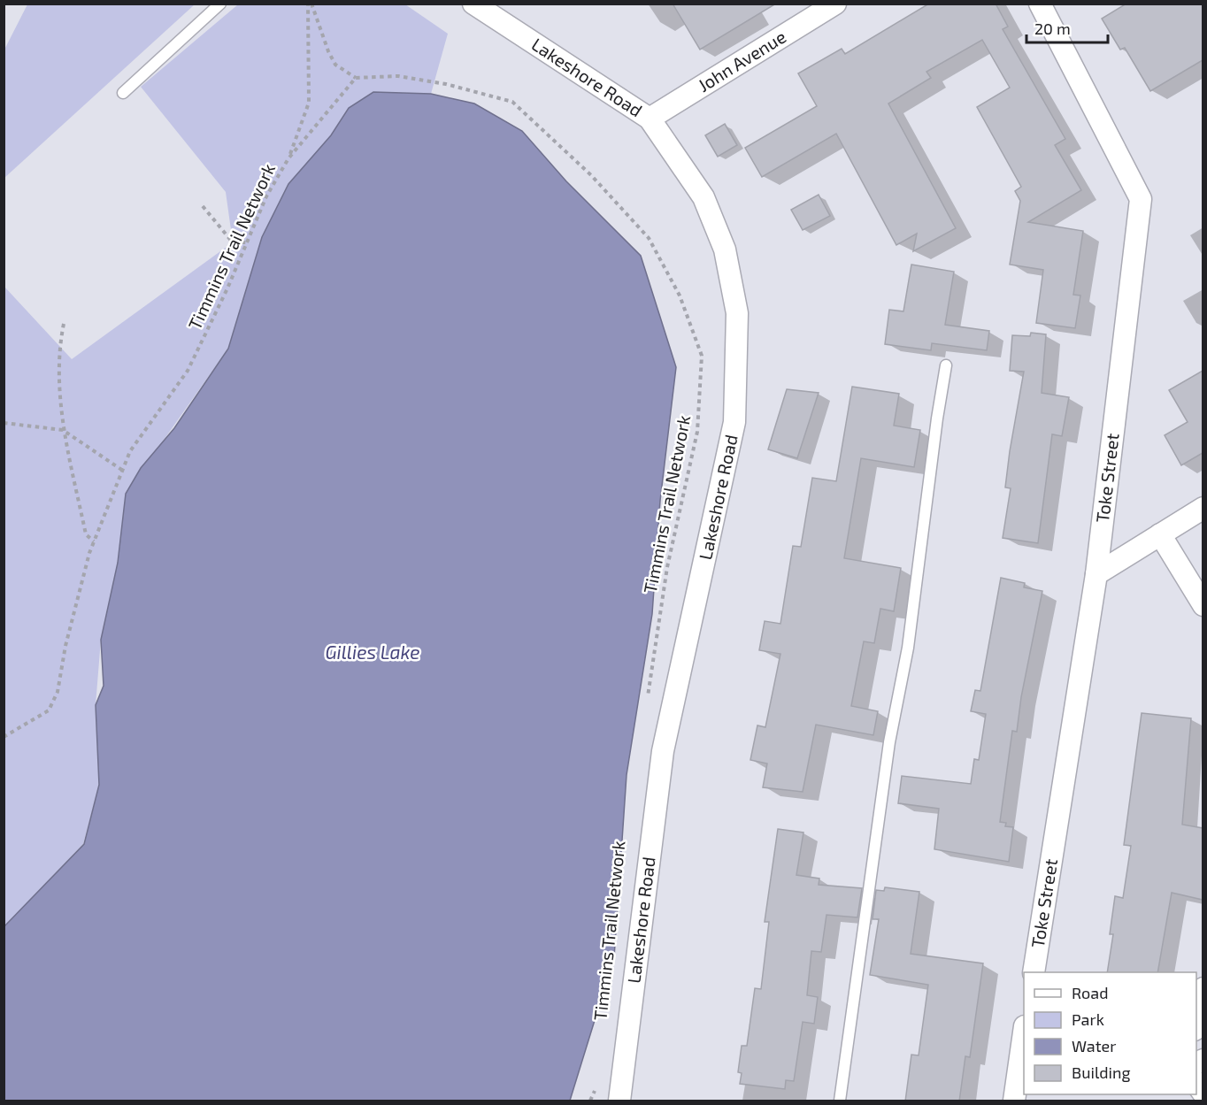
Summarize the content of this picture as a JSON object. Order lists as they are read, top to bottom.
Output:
{
  "streets": {
    "street": ["John Avenue", "Lakeshore Road", "Toke Street"],
    "path": ["Timmins Trail Network"]
  },
  "crossings": [
    ["John Avenue", "Lakeshore Road"]
  ],
  "water": ["Gillies Lake"],
  "legend": [
    "Road",
    "Park",
    "Water",
    "Building"
  ],
  "scale_bar": "20 m"
}
